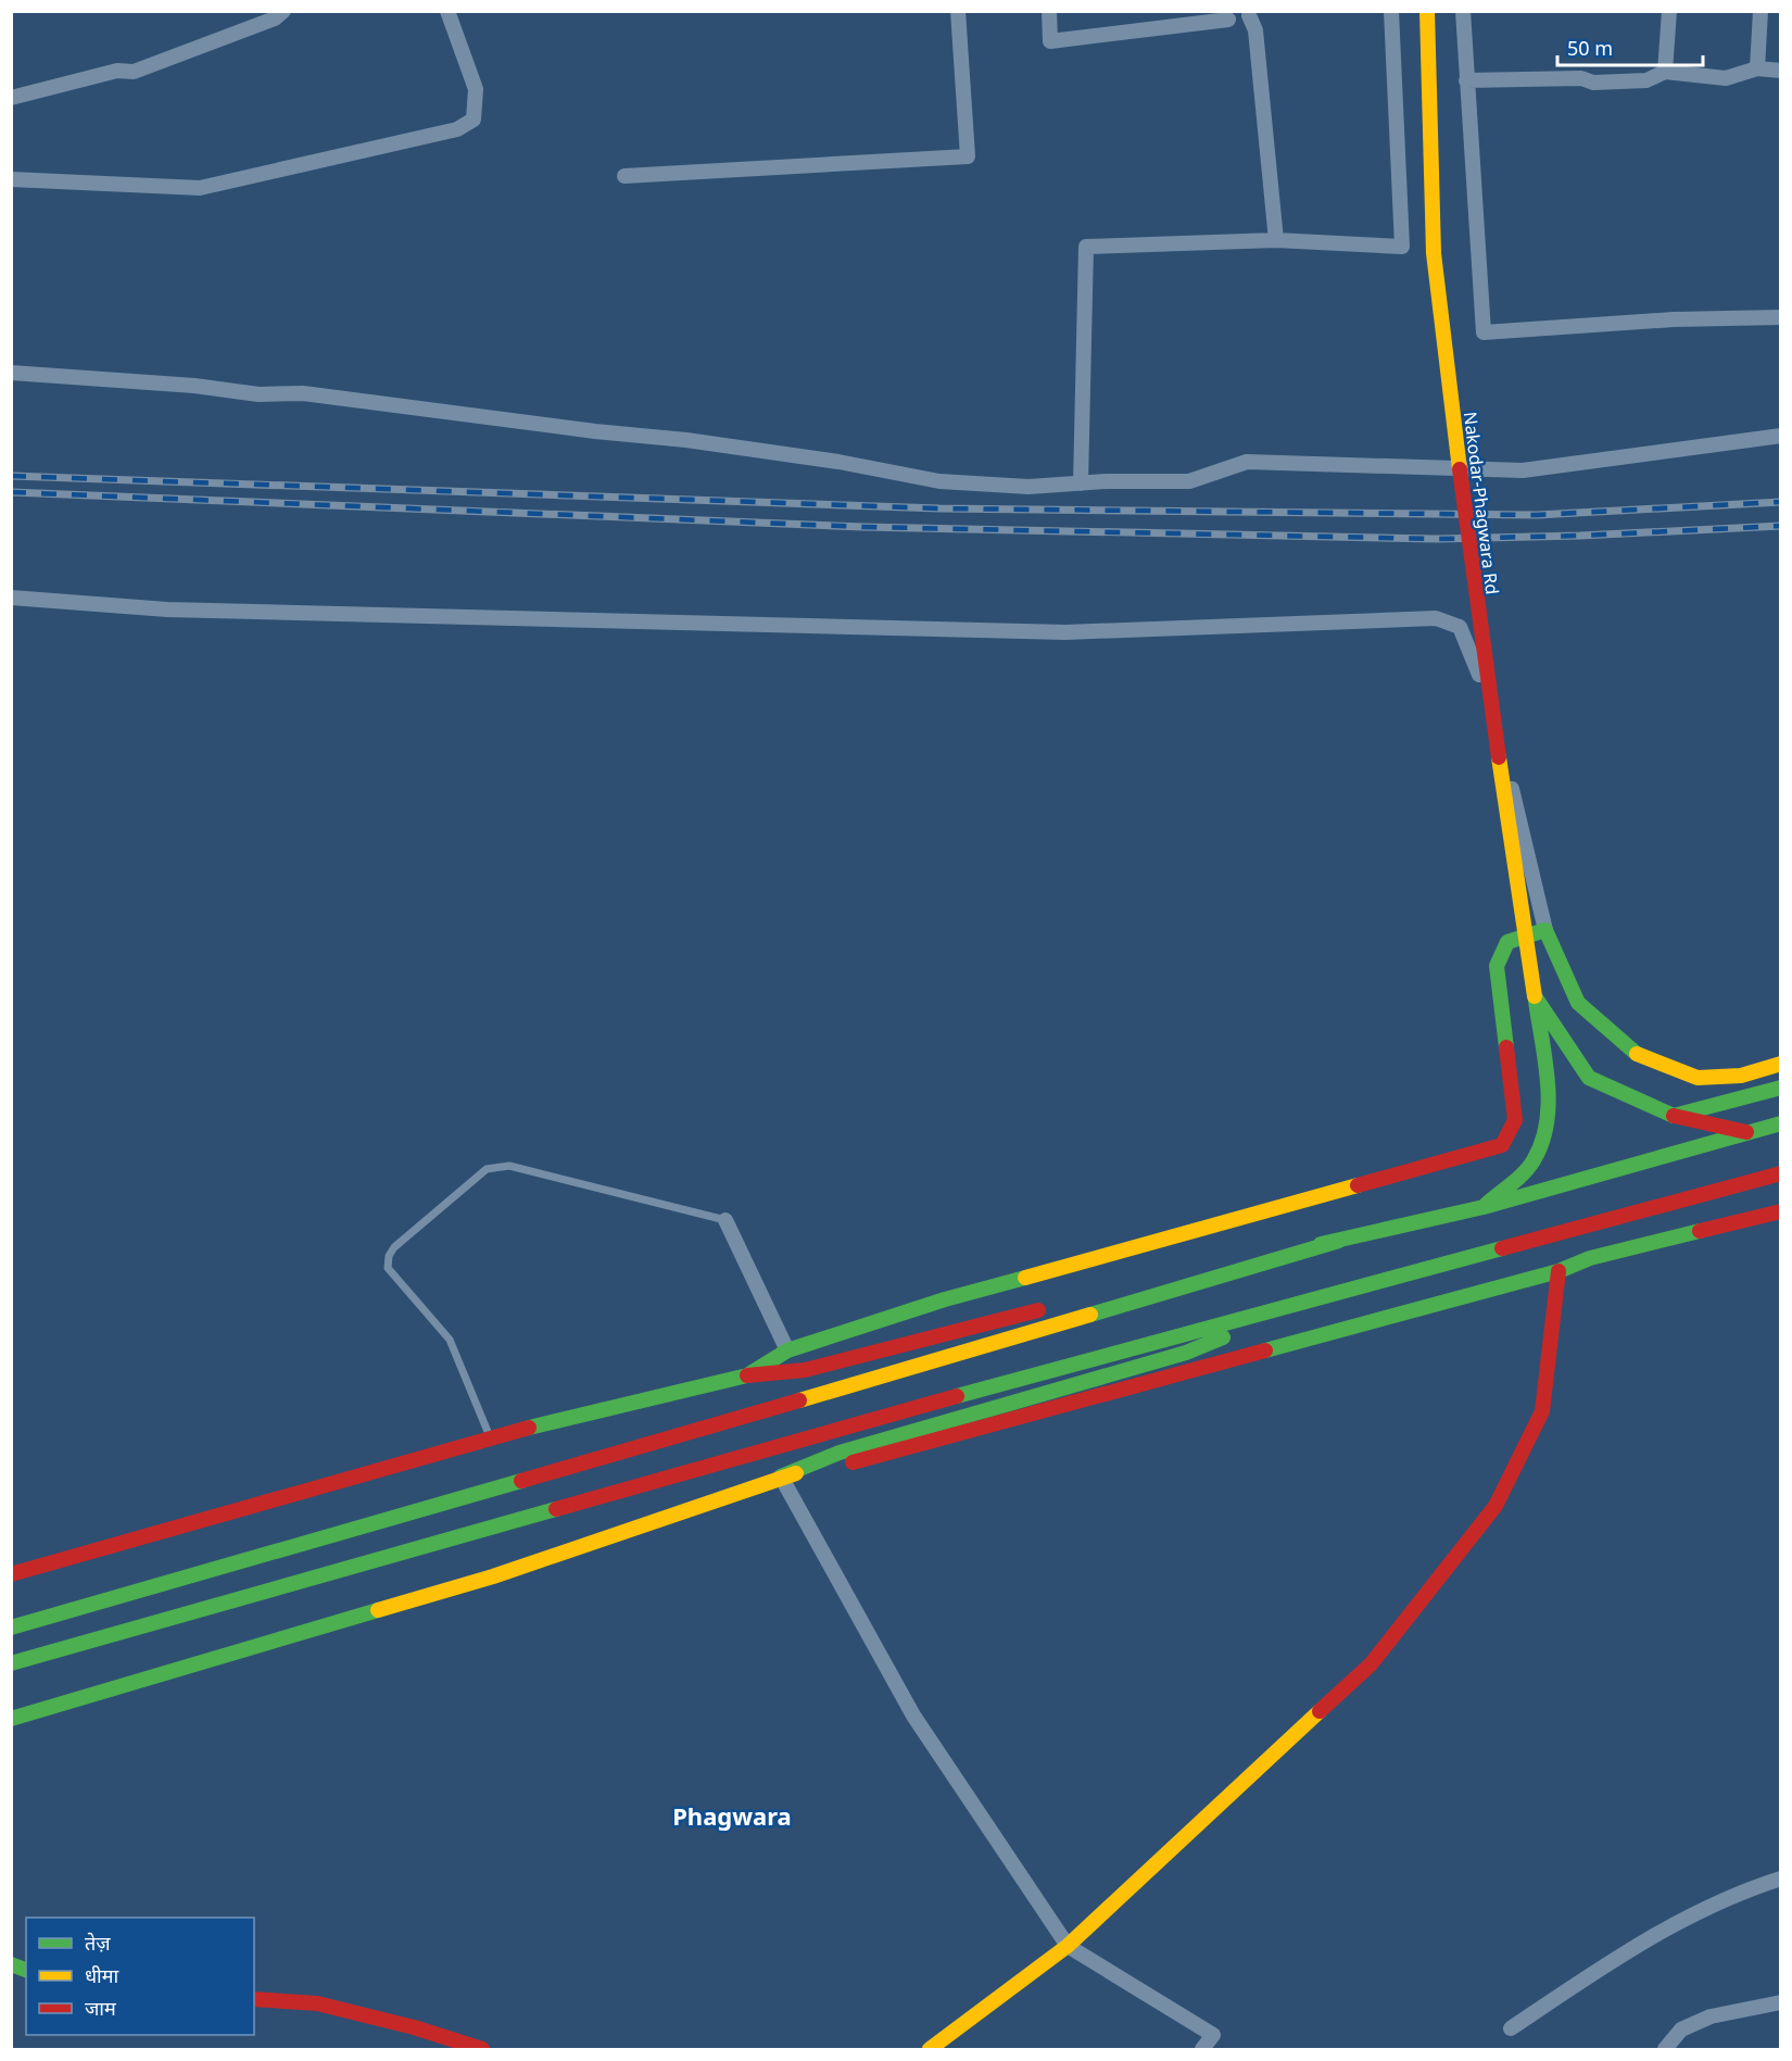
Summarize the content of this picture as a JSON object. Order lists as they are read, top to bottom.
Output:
{
  "streets": {
    "main road": ["Nakodar-Phagwara Rd"]
  },
  "districts": ["Phagwara"],
  "legend": ["तेज़", "धीमा", "जाम"],
  "scale_bar": "50 m"
}
